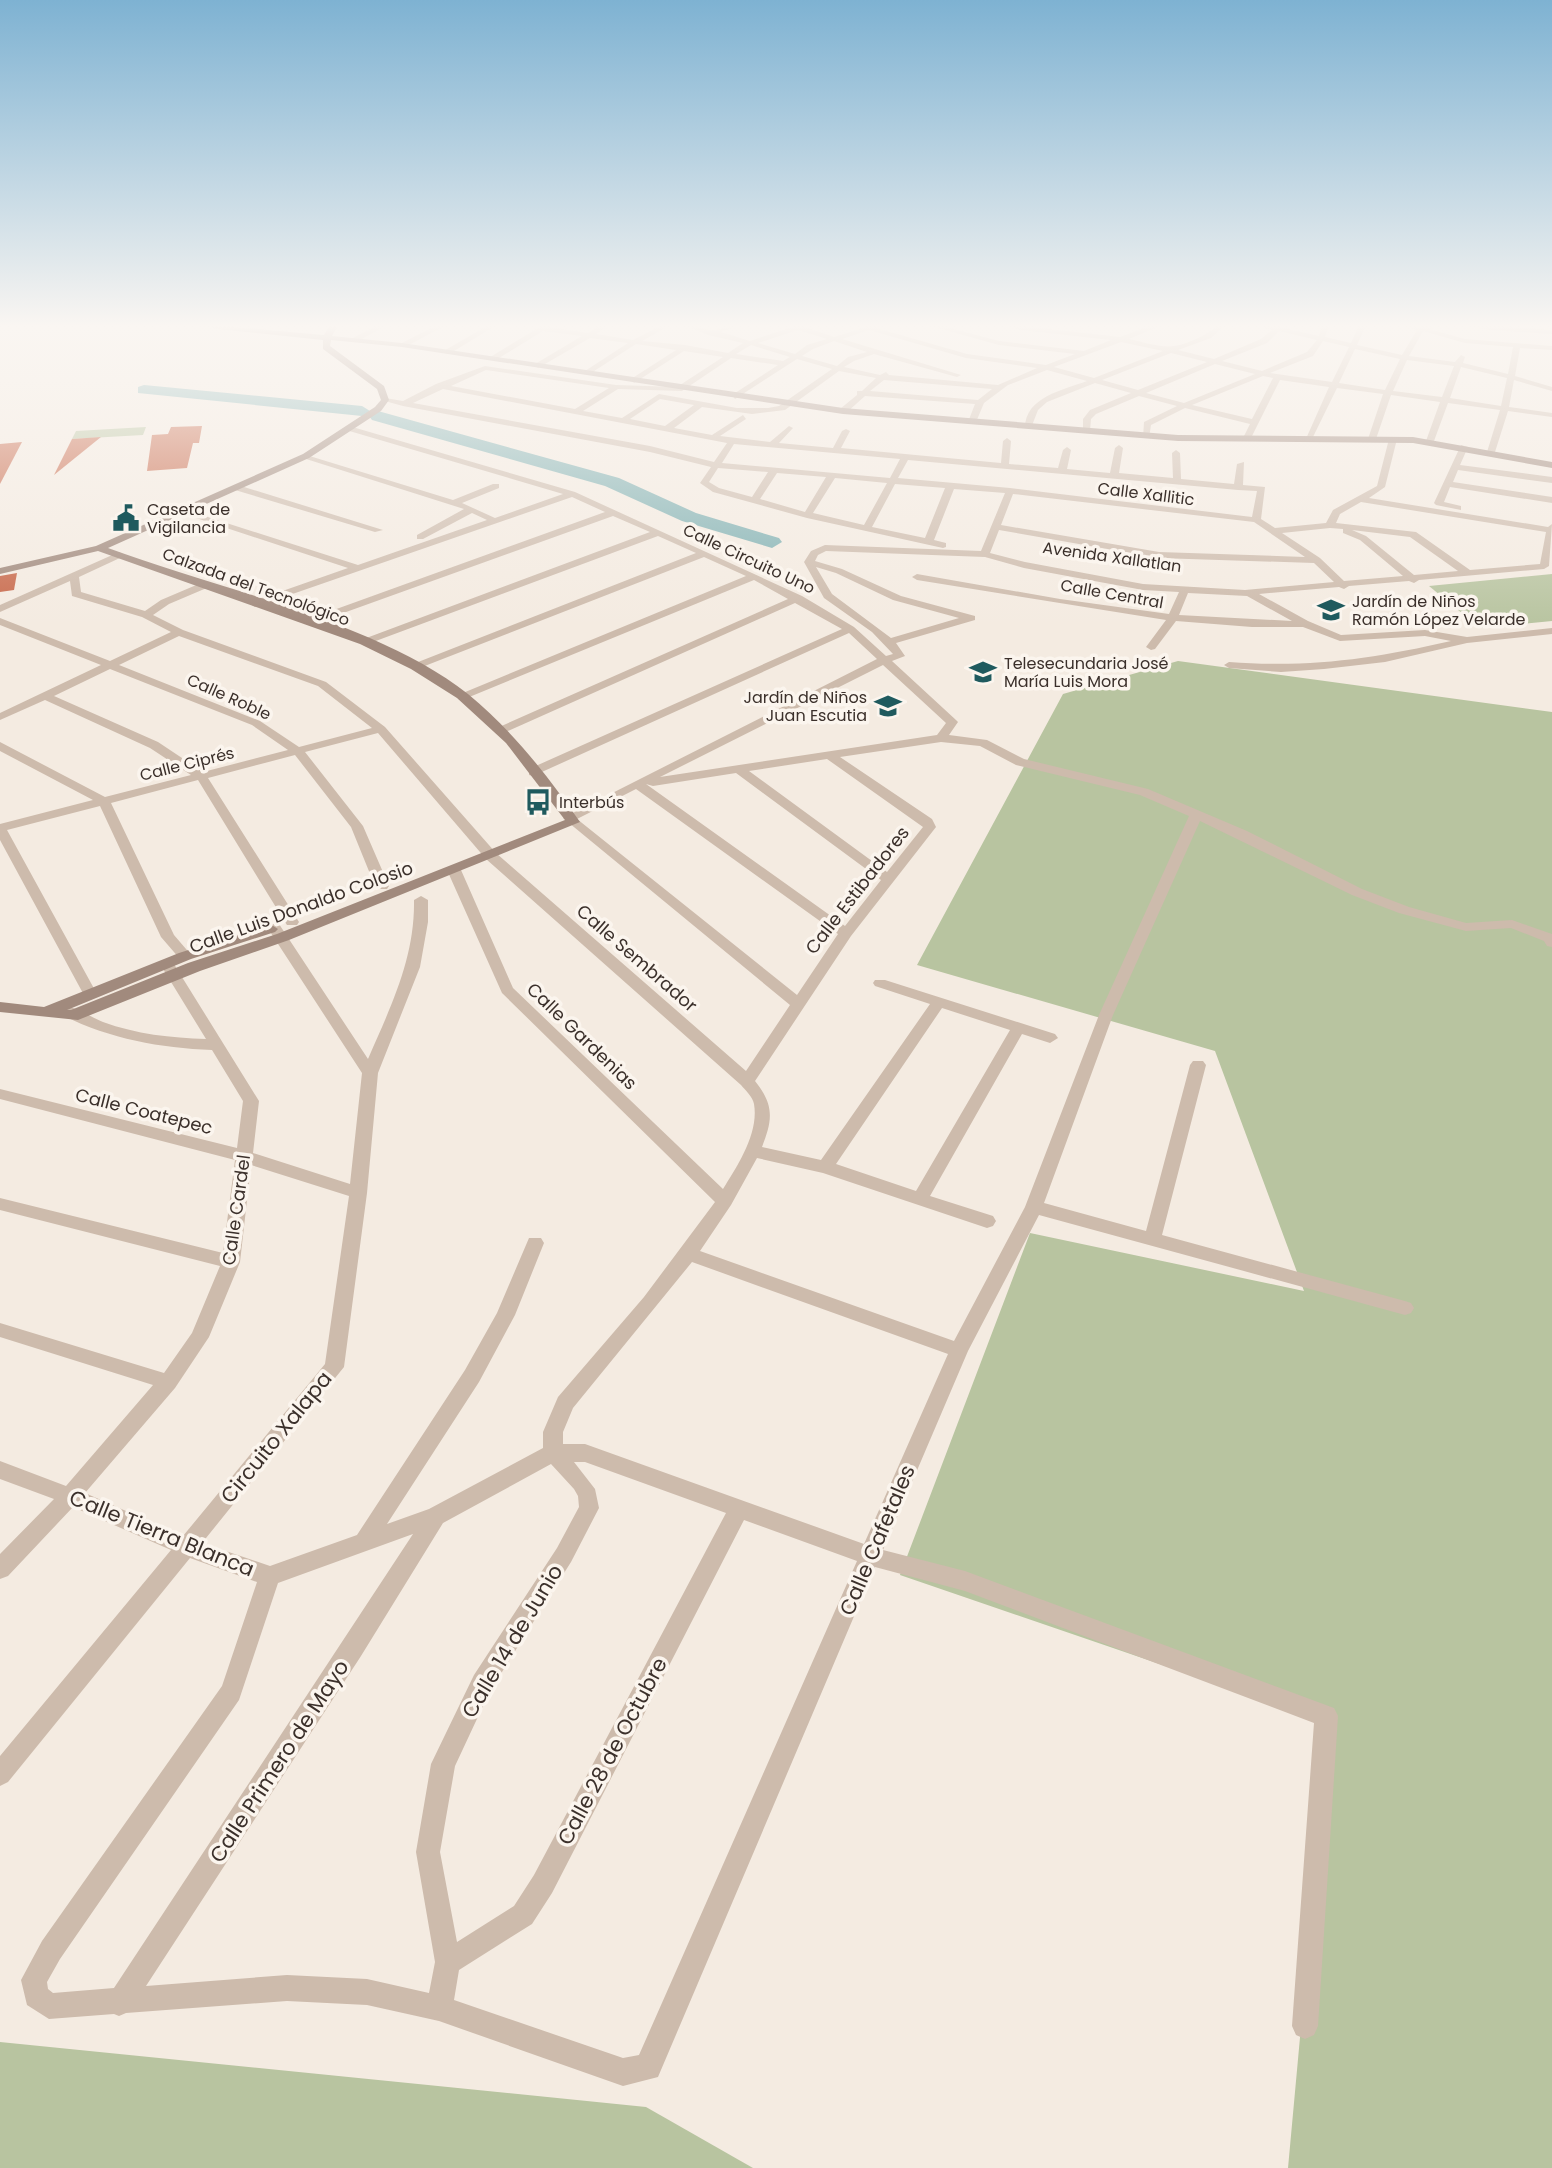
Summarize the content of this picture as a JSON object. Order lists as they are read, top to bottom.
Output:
{
  "streets": {
    "street": [
      "Calle Xallitic",
      "Avenida Xallatlan",
      "Calle Circuito Uno",
      "Calzada del Tecnológico",
      "Calle Central",
      "Calle Roble",
      "Calle Ciprés",
      "Calle Estibadores",
      "Calle Luis Donaldo Colosio",
      "Calle Sembrador",
      "Calle Gardenias",
      "Calle Coatepec",
      "Calle Cardel",
      "Circuito Xalapa",
      "Calle Tierra Blanca",
      "Calle Cafetales",
      "Calle 14 de Junio",
      "Calle 28 de Octubre",
      "Calle Primero de Mayo"
    ]
  },
  "crossings": [
    ["Calle Xallitic", "Avenida Xallatlan"],
    ["Calle Circuito Uno", "Calzada del Tecnológico"],
    ["Calle Circuito Uno", "Calle Luis Donaldo Colosio"],
    ["Calzada del Tecnológico", "Calle Luis Donaldo Colosio"],
    ["Calle Roble", "Calle Ciprés"],
    ["Calle Roble", "Calle Luis Donaldo Colosio"],
    ["Calle Ciprés", "Calle Sembrador"],
    ["Calle Estibadores", "Calle Sembrador"],
    ["Calle Luis Donaldo Colosio", "Calle Sembrador"],
    ["Calle Luis Donaldo Colosio", "Calle Gardenias"],
    ["Calle Luis Donaldo Colosio", "Calle Cardel"],
    ["Calle Coatepec", "Calle Cardel"],
    ["Calle Coatepec", "Circuito Xalapa"],
    ["Calle Cardel", "Calle Tierra Blanca"],
    ["Circuito Xalapa", "Calle Tierra Blanca"],
    ["Calle Tierra Blanca", "Calle 14 de Junio"],
    ["Calle Tierra Blanca", "Calle Primero de Mayo"],
    ["Calle Cafetales", "Calle 14 de Junio"],
    ["Calle 14 de Junio", "Calle 28 de Octubre"]
  ],
  "places": {
    "public building": ["Caseta de Vigilancia"],
    "school or university": ["Jardín de Niños Ramón López Velarde", "Telesecundaria José María Luis Mora", "Jardín de Niños Juan Escutia"],
    "bus stop": ["Interbús"]
  }
}
